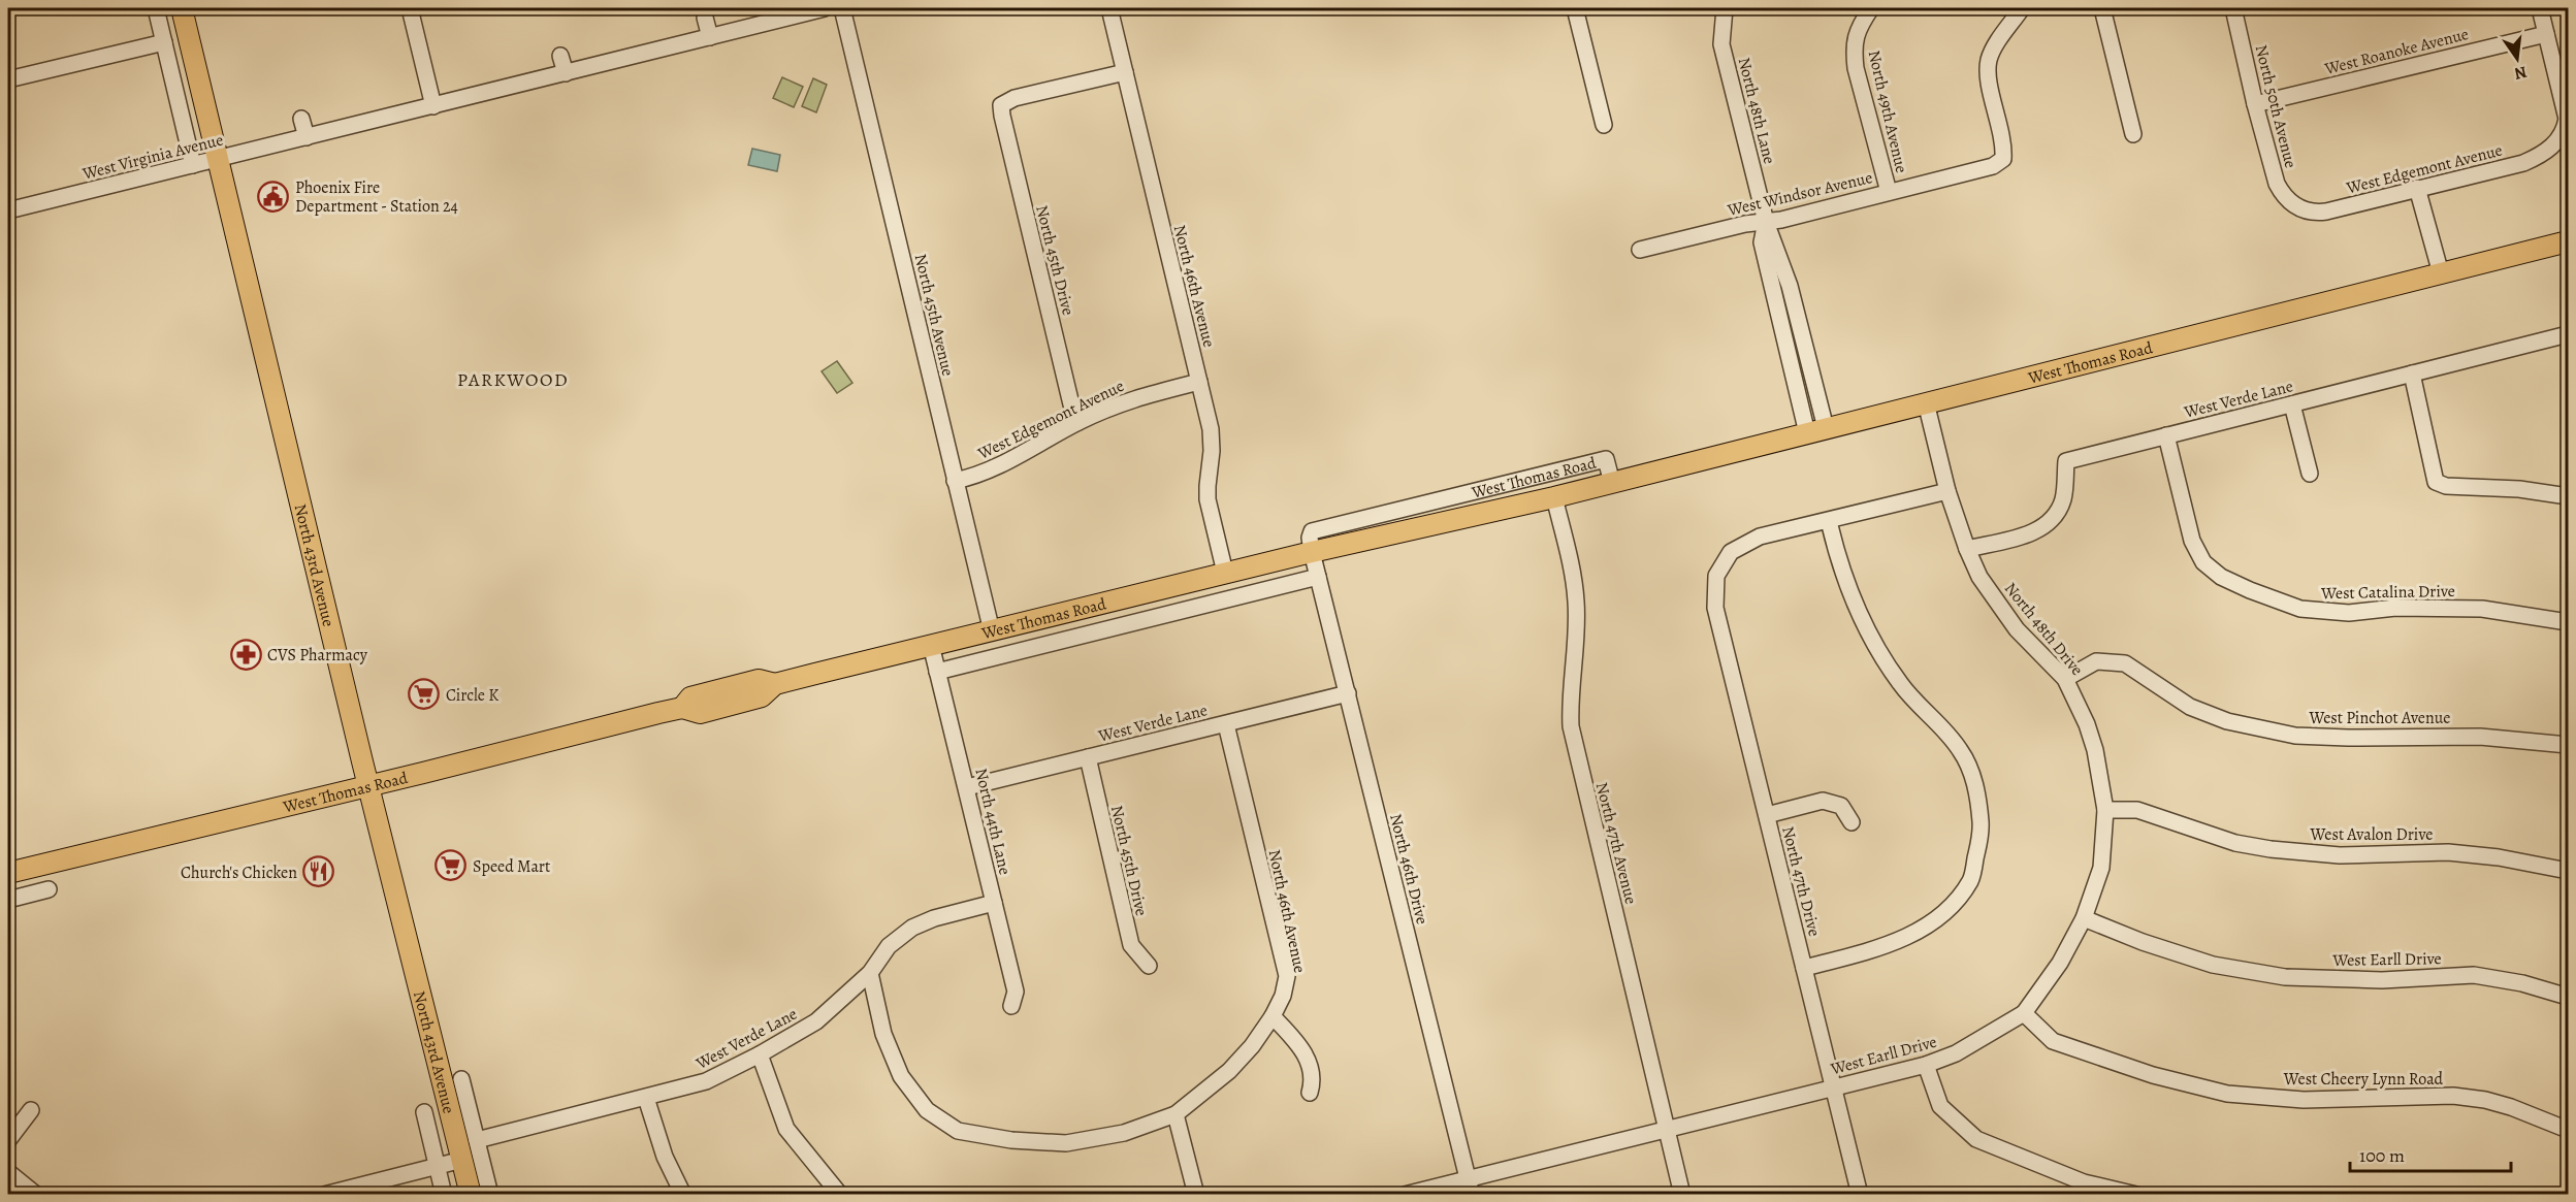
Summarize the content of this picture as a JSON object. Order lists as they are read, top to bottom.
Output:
{
  "streets": {
    "main road": ["West Thomas Road", "North 43rd Avenue"],
    "street": [
      "West Roanoke Avenue",
      "North 50th Avenue",
      "North 48th Lane",
      "North 49th Avenue",
      "West Virginia Avenue",
      "West Edgemont Avenue",
      "West Windsor Avenue",
      "North 45th Drive",
      "North 46th Avenue",
      "North 45th Avenue",
      "West Verde Lane",
      "West Catalina Drive",
      "North 48th Drive",
      "West Pinchot Avenue",
      "North 44th Lane",
      "West Avalon Drive",
      "North 47th Avenue",
      "North 46th Drive",
      "North 47th Drive",
      "West Earll Drive",
      "West Cheery Lynn Road"
    ]
  },
  "crossings": [
    ["West Roanoke Avenue", "North 50th Avenue"],
    ["West Roanoke Avenue", "West Edgemont Avenue"],
    ["North 50th Avenue", "West Edgemont Avenue"],
    ["North 48th Lane", "West Windsor Avenue"],
    ["North 48th Lane", "West Thomas Road"],
    ["North 49th Avenue", "West Windsor Avenue"],
    ["West Virginia Avenue", "North 43rd Avenue"],
    ["West Edgemont Avenue", "North 45th Drive"],
    ["West Edgemont Avenue", "North 46th Avenue"],
    ["West Edgemont Avenue", "North 45th Avenue"],
    ["North 45th Drive", "North 46th Avenue"],
    ["North 45th Drive", "West Verde Lane"],
    ["North 46th Avenue", "West Thomas Road"],
    ["North 46th Avenue", "West Verde Lane"],
    ["North 45th Avenue", "West Thomas Road"],
    ["West Thomas Road", "North 43rd Avenue"],
    ["West Thomas Road", "North 48th Drive"],
    ["West Thomas Road", "North 44th Lane"],
    ["West Thomas Road", "North 47th Avenue"],
    ["West Thomas Road", "North 46th Drive"],
    ["West Verde Lane", "North 43rd Avenue"],
    ["West Verde Lane", "West Catalina Drive"],
    ["West Verde Lane", "North 48th Drive"],
    ["West Verde Lane", "North 44th Lane"],
    ["West Verde Lane", "North 46th Drive"],
    ["North 48th Drive", "West Pinchot Avenue"],
    ["North 48th Drive", "West Avalon Drive"],
    ["North 48th Drive", "West Earll Drive"],
    ["North 47th Avenue", "West Earll Drive"],
    ["North 46th Drive", "West Earll Drive"],
    ["North 47th Drive", "West Earll Drive"],
    ["West Earll Drive", "West Cheery Lynn Road"]
  ],
  "districts": ["PARKWOOD"],
  "places": {
    "public building": ["Phoenix Fire Department - Station 24"],
    "pharmacy": ["CVS Pharmacy"],
    "supermarket": ["Circle K", "Speed Mart"],
    "restaurant": ["Church's Chicken"]
  },
  "scale_bar": "100 m",
  "north": "bottom"
}
